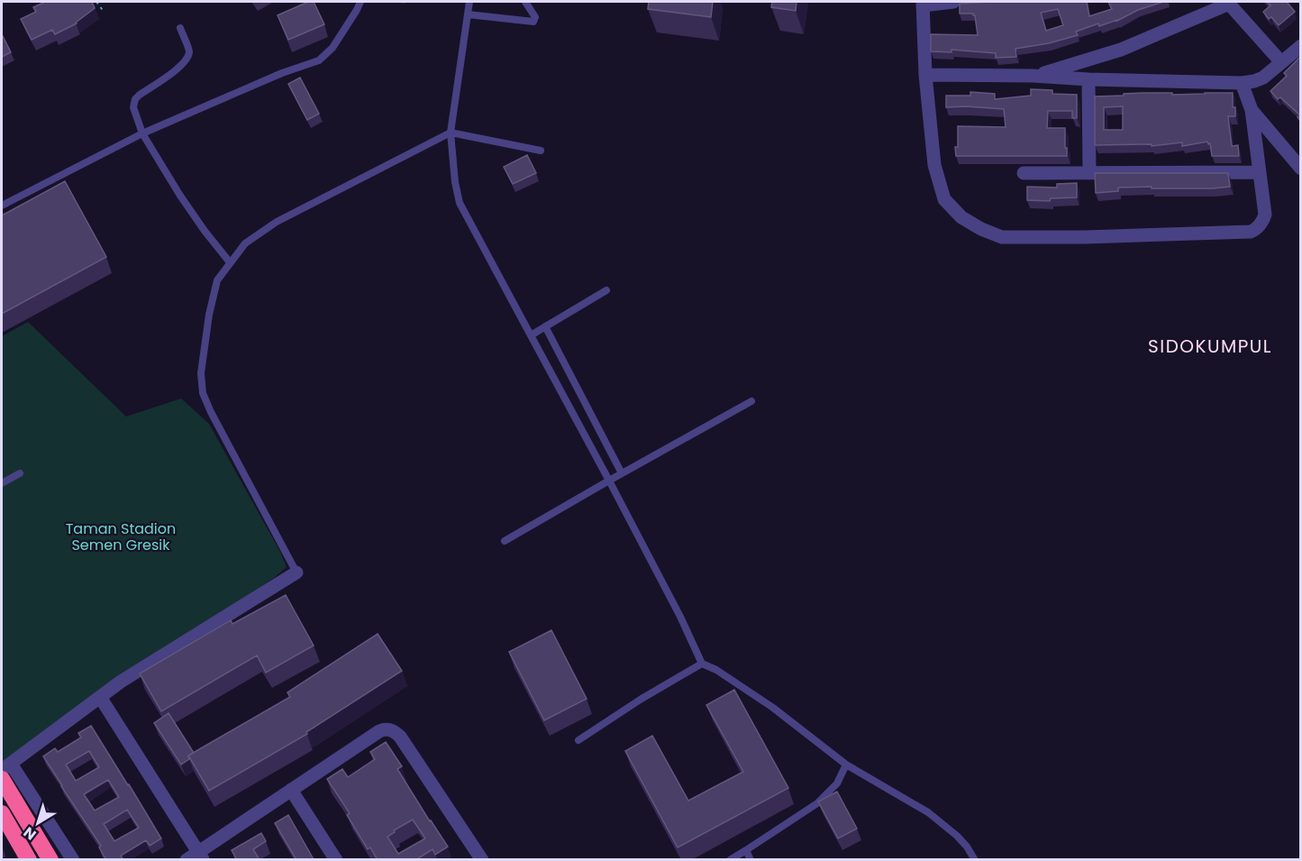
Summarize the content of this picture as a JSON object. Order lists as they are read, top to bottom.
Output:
{
  "districts": ["SIDOKUMPUL"],
  "parks": ["Taman Stadion Semen Gresik"],
  "north": "bottom left"
}
